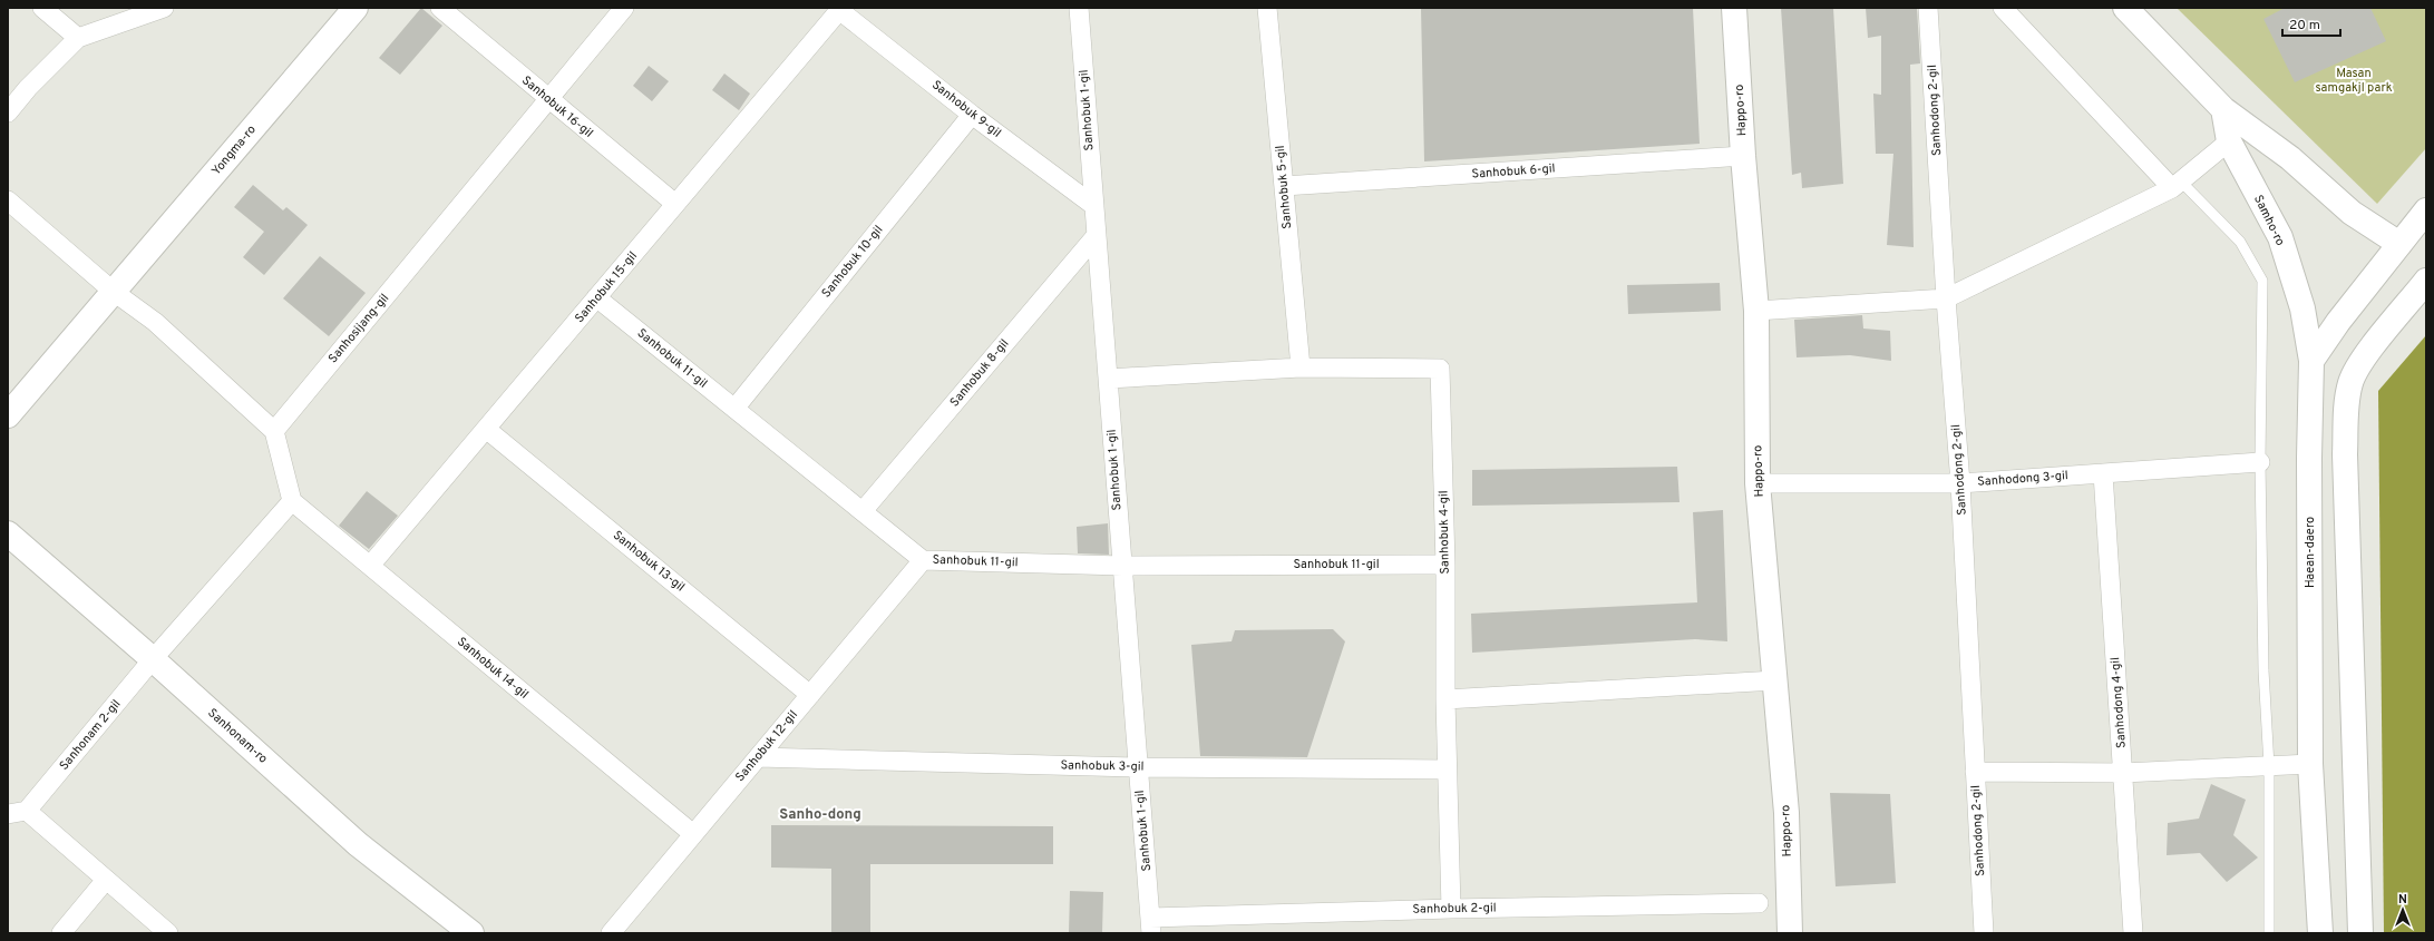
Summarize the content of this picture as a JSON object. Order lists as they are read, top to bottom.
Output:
{
  "streets": {
    "main road": [
      "Happo-ro",
      "Yongma-ro",
      "Samho-ro",
      "Haean-daero",
      "Sanhonam-ro"
    ],
    "street": [
      "Sanhobuk 16-gil",
      "Sanhobuk 9-gil",
      "Sanhobuk 1-gil",
      "Sanhodong 2-gil",
      "Sanhobuk 6-gil",
      "Sanhobuk 5-gil",
      "Sanhobuk 10-gil",
      "Sanhobuk 15-gil",
      "Sanhosijang-gil",
      "Sanhobuk 11-gil",
      "Sanhobuk 8-gil",
      "Sanhodong 3-gil",
      "Sanhobuk 4-gil",
      "Sanhobuk 13-gil",
      "Sanhobuk 14-gil",
      "Sanhodong 4-gil",
      "Sanhonam 2-gil",
      "Sanhobuk 12-gil",
      "Sanhobuk 3-gil",
      "Sanhobuk 2-gil"
    ]
  },
  "crossings": [
    ["Sanhobuk 16-gil", "Sanhobuk 15-gil"],
    ["Sanhobuk 16-gil", "Sanhosijang-gil"],
    ["Sanhobuk 9-gil", "Sanhobuk 1-gil"],
    ["Sanhobuk 9-gil", "Sanhobuk 10-gil"],
    ["Sanhobuk 9-gil", "Sanhobuk 15-gil"],
    ["Sanhobuk 1-gil", "Sanhobuk 11-gil"],
    ["Sanhobuk 1-gil", "Sanhobuk 8-gil"],
    ["Sanhobuk 1-gil", "Sanhobuk 4-gil"],
    ["Sanhobuk 1-gil", "Sanhobuk 3-gil"],
    ["Sanhobuk 1-gil", "Sanhobuk 2-gil"],
    ["Happo-ro", "Sanhobuk 6-gil"],
    ["Happo-ro", "Sanhodong 3-gil"],
    ["Sanhodong 2-gil", "Sanhodong 3-gil"],
    ["Sanhobuk 6-gil", "Sanhobuk 5-gil"],
    ["Sanhobuk 5-gil", "Sanhobuk 4-gil"],
    ["Samho-ro", "Haean-daero"],
    ["Sanhobuk 10-gil", "Sanhobuk 11-gil"],
    ["Sanhobuk 15-gil", "Sanhobuk 11-gil"],
    ["Sanhobuk 15-gil", "Sanhobuk 13-gil"],
    ["Sanhobuk 15-gil", "Sanhobuk 14-gil"],
    ["Sanhobuk 11-gil", "Sanhobuk 8-gil"],
    ["Sanhobuk 11-gil", "Sanhobuk 4-gil"],
    ["Sanhobuk 11-gil", "Sanhobuk 12-gil"],
    ["Sanhodong 3-gil", "Sanhodong 4-gil"],
    ["Sanhobuk 4-gil", "Sanhobuk 3-gil"],
    ["Sanhobuk 4-gil", "Sanhobuk 2-gil"],
    ["Sanhobuk 13-gil", "Sanhobuk 12-gil"],
    ["Sanhobuk 14-gil", "Sanhobuk 12-gil"],
    ["Sanhonam 2-gil", "Sanhonam-ro"],
    ["Sanhobuk 12-gil", "Sanhobuk 3-gil"]
  ],
  "districts": ["Sanho-dong"],
  "parks": ["Masan samgakjl park"],
  "scale_bar": "20 m",
  "north": "top"
}
